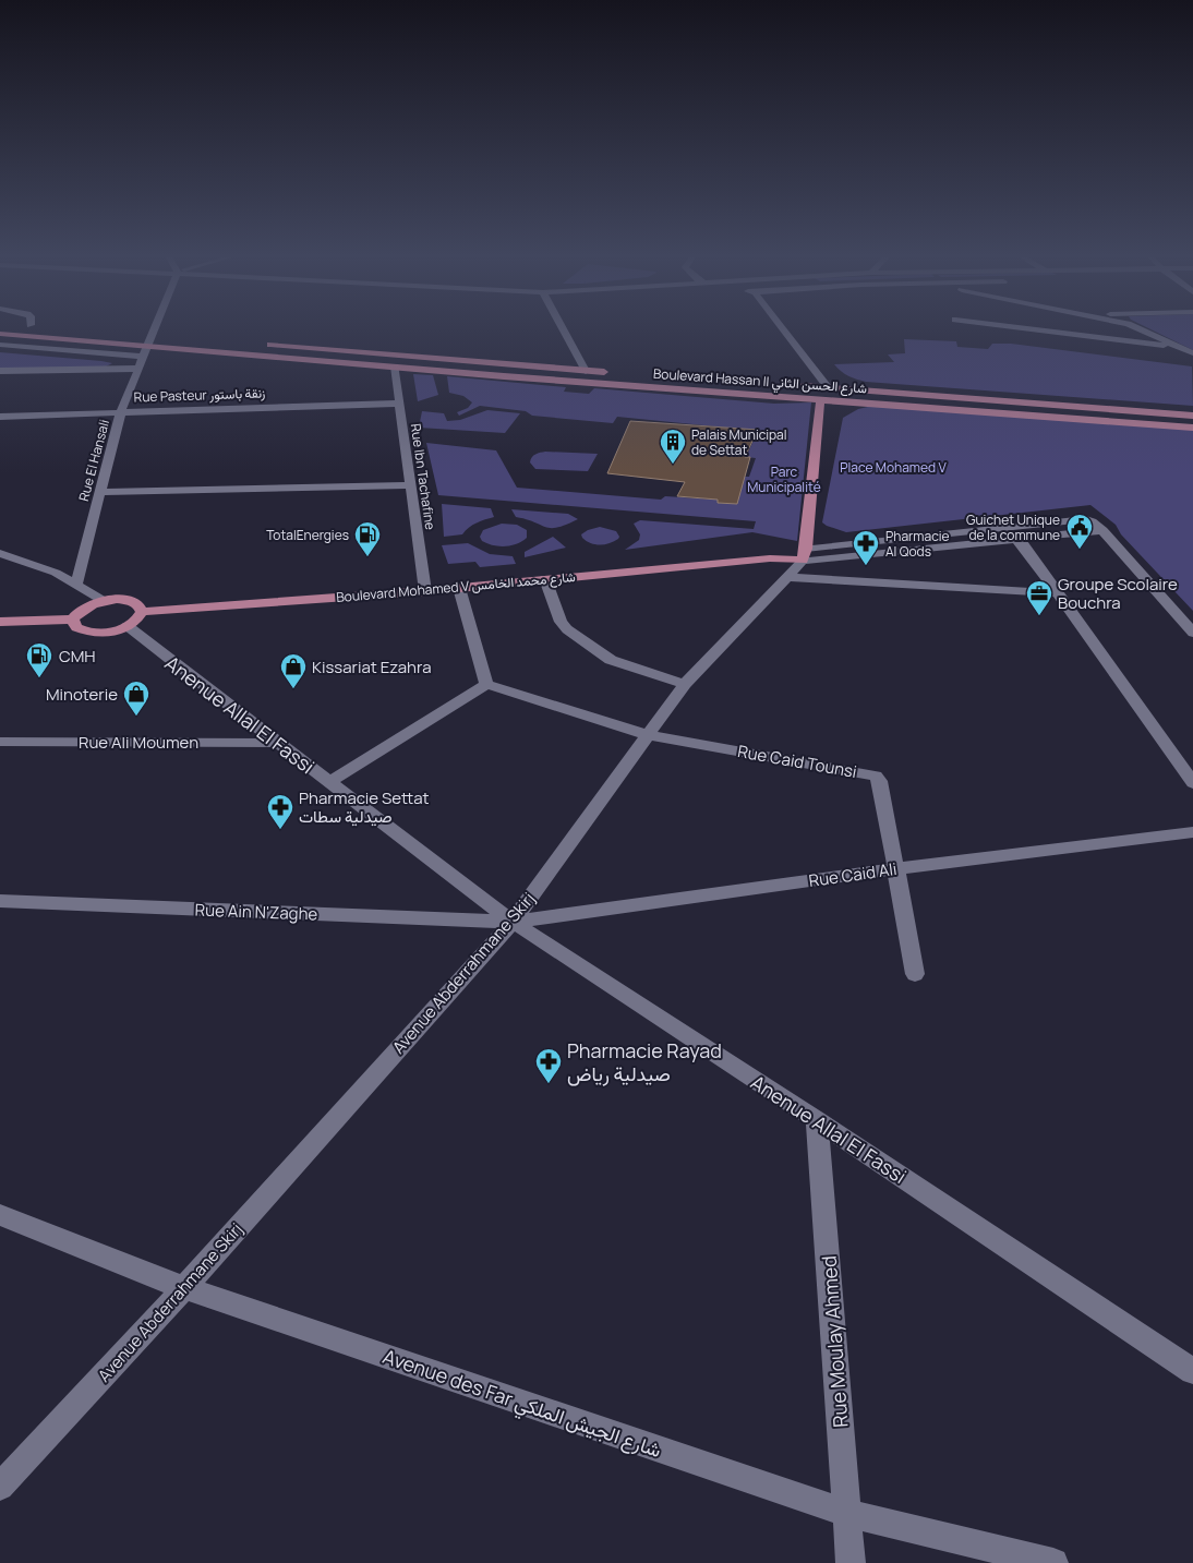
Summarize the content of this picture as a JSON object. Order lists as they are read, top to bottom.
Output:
{
  "streets": {
    "main road": ["Boulevard Hassan II شارع الحسن الثاني", "Boulevard Mohamed V شارع محمد الخامس"],
    "street": [
      "Rue Pasteur زنقة باستور",
      "Rue El Hansali",
      "Rue Ibn Tachafine",
      "Anenue Allal El Fassi",
      "Rue Ali Moumen",
      "Rue Caid Tounsi",
      "Rue Caid Ali",
      "Rue Ain N'Zaghe",
      "Avenue Abderrahmane Skirj",
      "Rue Moulay Ahmed",
      "Avenue des Far شارع الجيش الملكي"
    ]
  },
  "crossings": [
    ["Boulevard Hassan II شارع الحسن الثاني", "Rue El Hansali"],
    ["Boulevard Hassan II شارع الحسن الثاني", "Rue Ibn Tachafine"],
    ["Rue Pasteur زنقة باستور", "Rue El Hansali"],
    ["Rue Pasteur زنقة باستور", "Rue Ibn Tachafine"],
    ["Rue Ibn Tachafine", "Boulevard Mohamed V شارع محمد الخامس"],
    ["Boulevard Mohamed V شارع محمد الخامس", "Avenue Abderrahmane Skirj"],
    ["Anenue Allal El Fassi", "Rue Ali Moumen"],
    ["Anenue Allal El Fassi", "Rue Caid Ali"],
    ["Anenue Allal El Fassi", "Rue Ain N'Zaghe"],
    ["Anenue Allal El Fassi", "Avenue Abderrahmane Skirj"],
    ["Anenue Allal El Fassi", "Rue Moulay Ahmed"],
    ["Rue Caid Tounsi", "Rue Caid Ali"],
    ["Rue Caid Tounsi", "Avenue Abderrahmane Skirj"],
    ["Rue Caid Ali", "Rue Ain N'Zaghe"],
    ["Rue Caid Ali", "Avenue Abderrahmane Skirj"],
    ["Rue Ain N'Zaghe", "Avenue Abderrahmane Skirj"],
    ["Avenue Abderrahmane Skirj", "Avenue des Far شارع الجيش الملكي"],
    ["Rue Moulay Ahmed", "Avenue des Far شارع الجيش الملكي"]
  ],
  "parks": ["Place Mohamed V", "Parc Municipalité"],
  "places": {
    "building": ["Palais Municipal de Settat"],
    "public building": ["Guichet Unique de la commune"],
    "fuel station": ["TotalEnergies", "CMH"],
    "pharmacy": ["Pharmacie Al Qods", "Pharmacie Settat صيدلية سطات", "Pharmacie Rayad صيدلية رياض"],
    "office": ["Groupe Scolaire Bouchra"],
    "shop": ["Kissariat Ezahra", "Minoterie"]
  }
}
